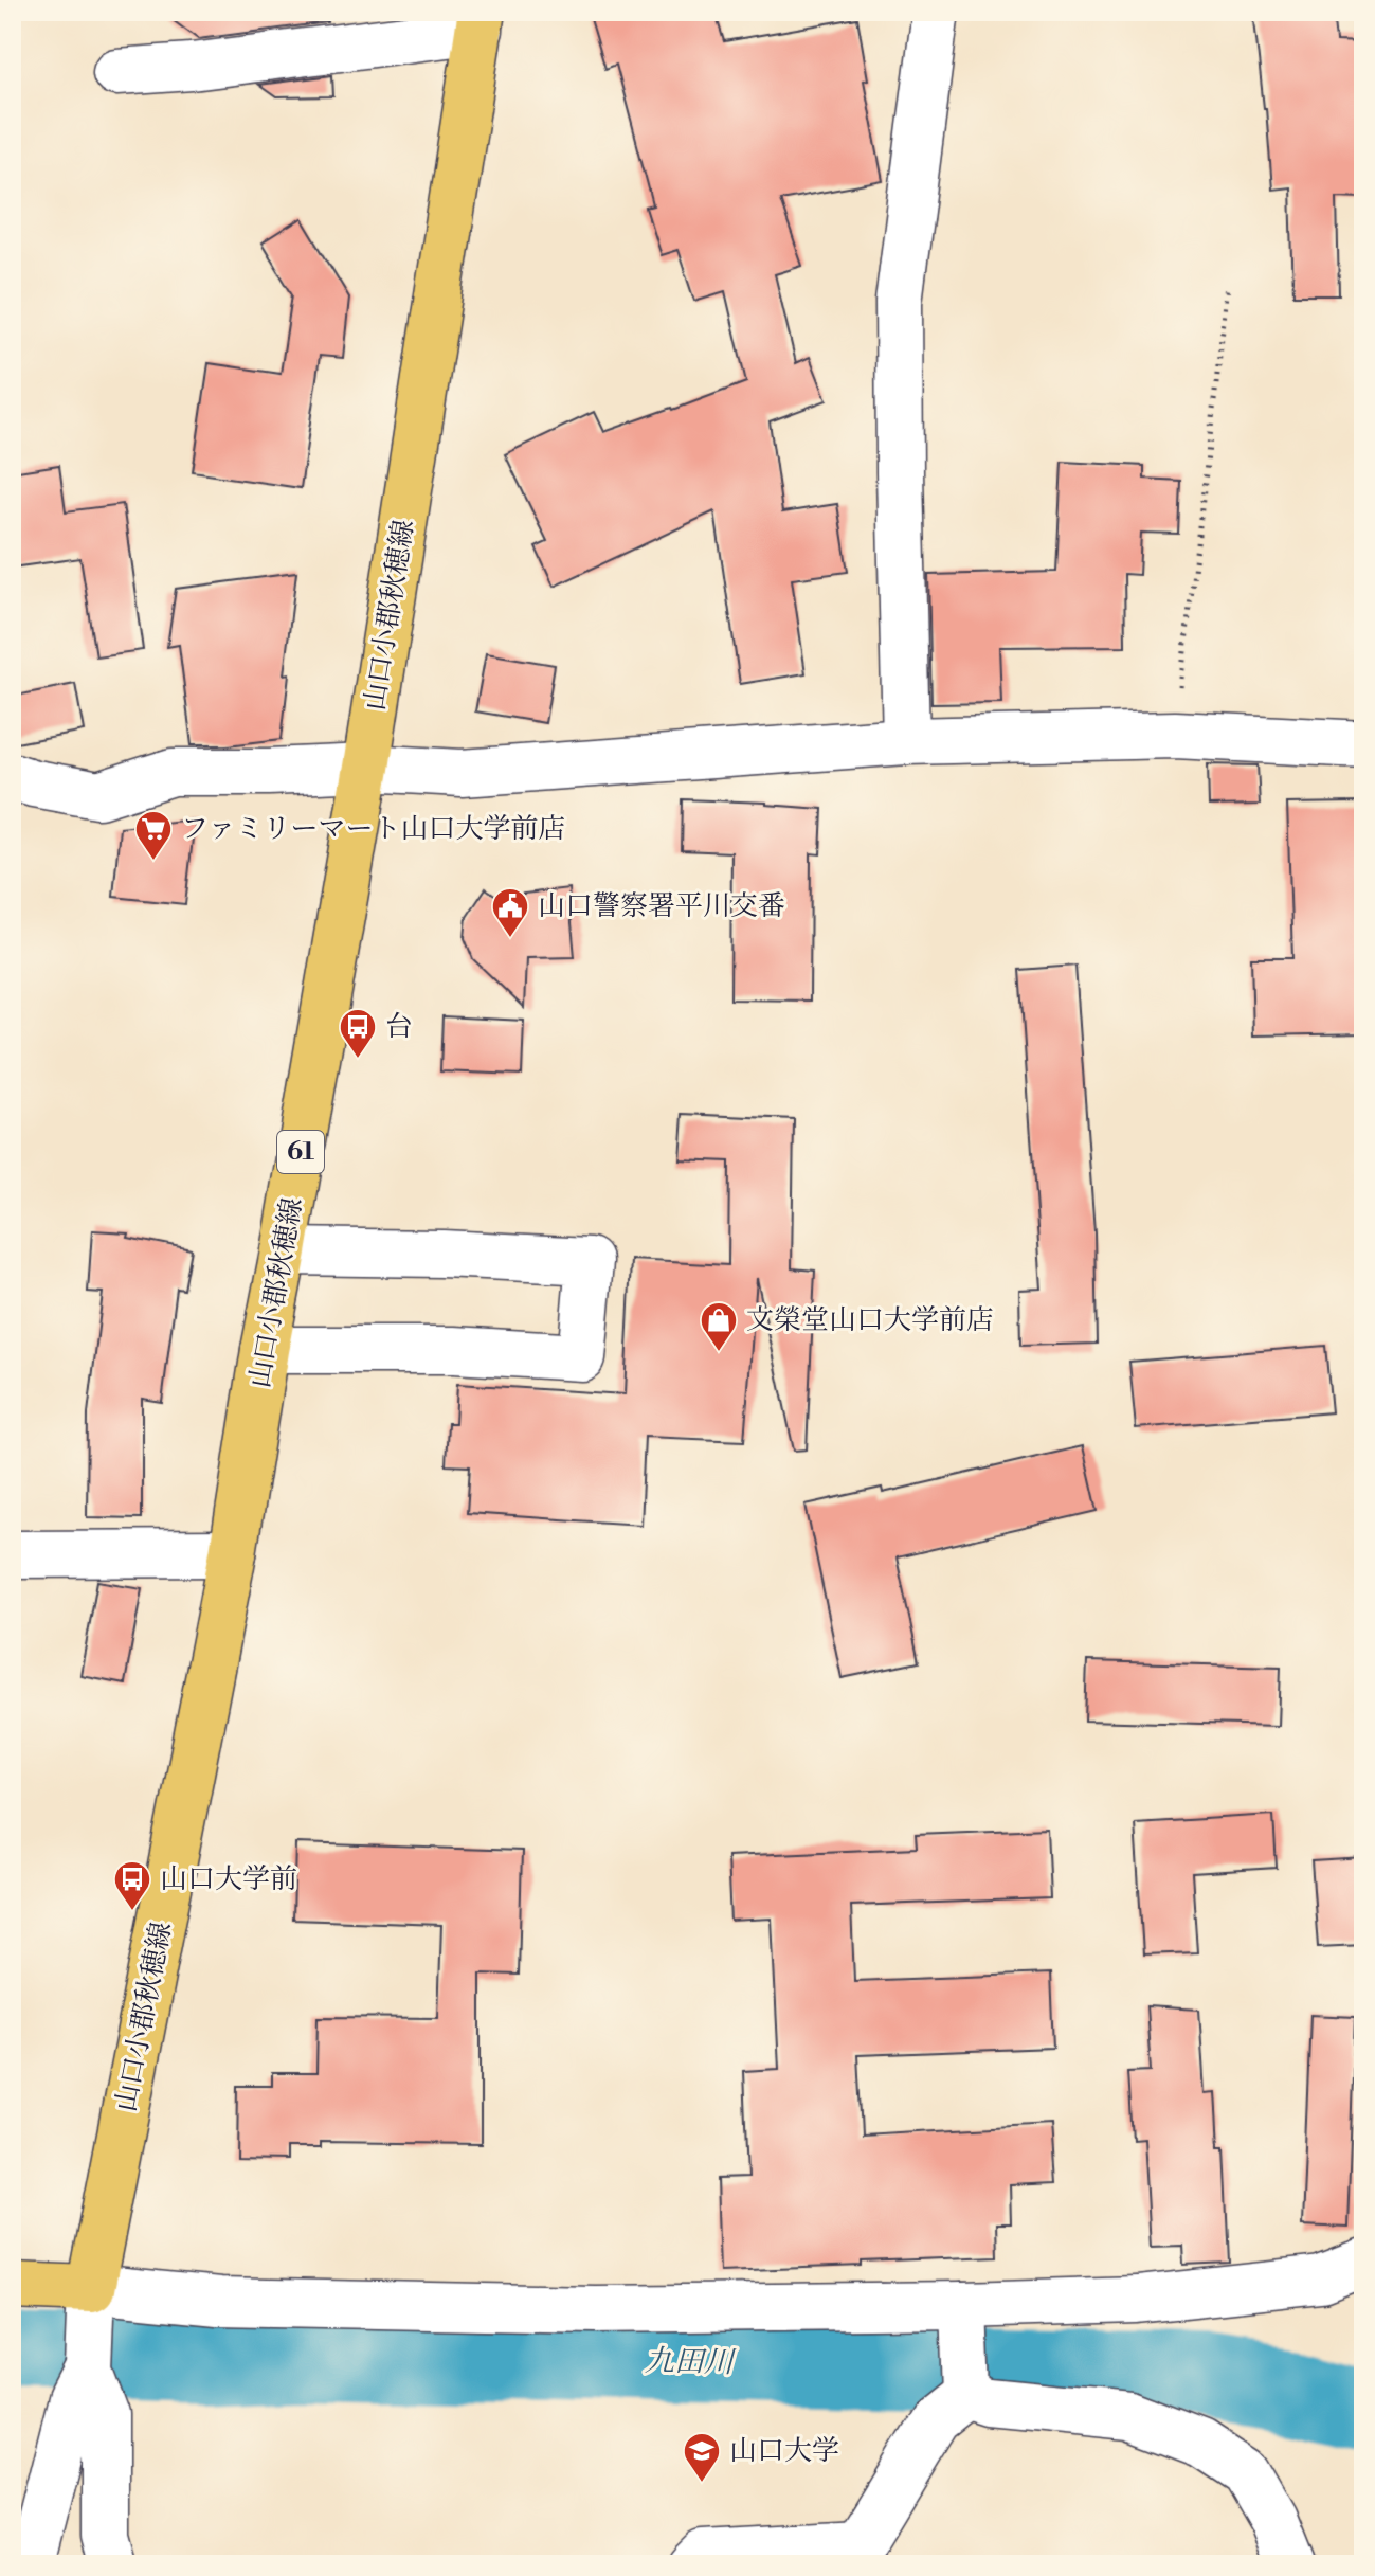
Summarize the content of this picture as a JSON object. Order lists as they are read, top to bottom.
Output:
{
  "streets": {
    "main road": ["山口小郡秋穂線", "61"]
  },
  "water": ["九田川"],
  "places": {
    "supermarket": ["ファミリーマート山口大学前店"],
    "public building": ["山口警察署平川交番"],
    "bus stop": ["台", "山口大学前"],
    "shop": ["文榮堂山口大学前店"],
    "school or university": ["山口大学"]
  }
}
